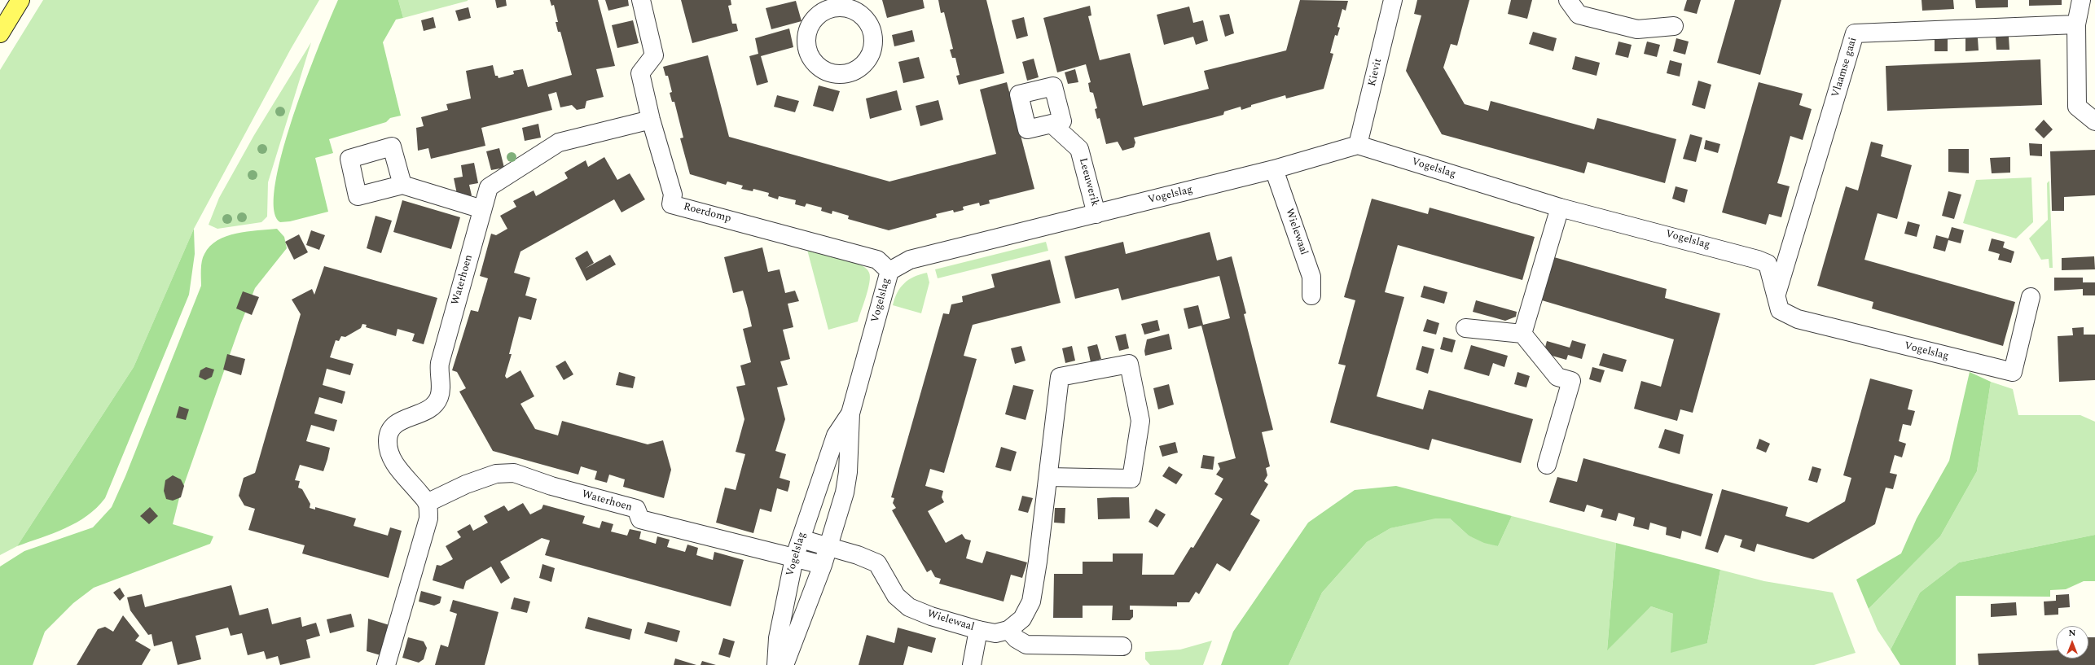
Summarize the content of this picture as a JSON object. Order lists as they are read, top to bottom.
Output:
{
  "streets": {
    "street": [
      "Vlaamse gaai",
      "Kievit",
      "Vogelslag",
      "Leeuwerik",
      "Roerdomp",
      "Wielewaal",
      "Waterhoen"
    ]
  },
  "crossings": [
    ["Vlaamse gaai", "Vogelslag"],
    ["Kievit", "Vogelslag"],
    ["Vogelslag", "Leeuwerik"],
    ["Vogelslag", "Roerdomp"],
    ["Vogelslag", "Wielewaal"],
    ["Vogelslag", "Waterhoen"],
    ["Roerdomp", "Waterhoen"]
  ],
  "north": "top"
}
